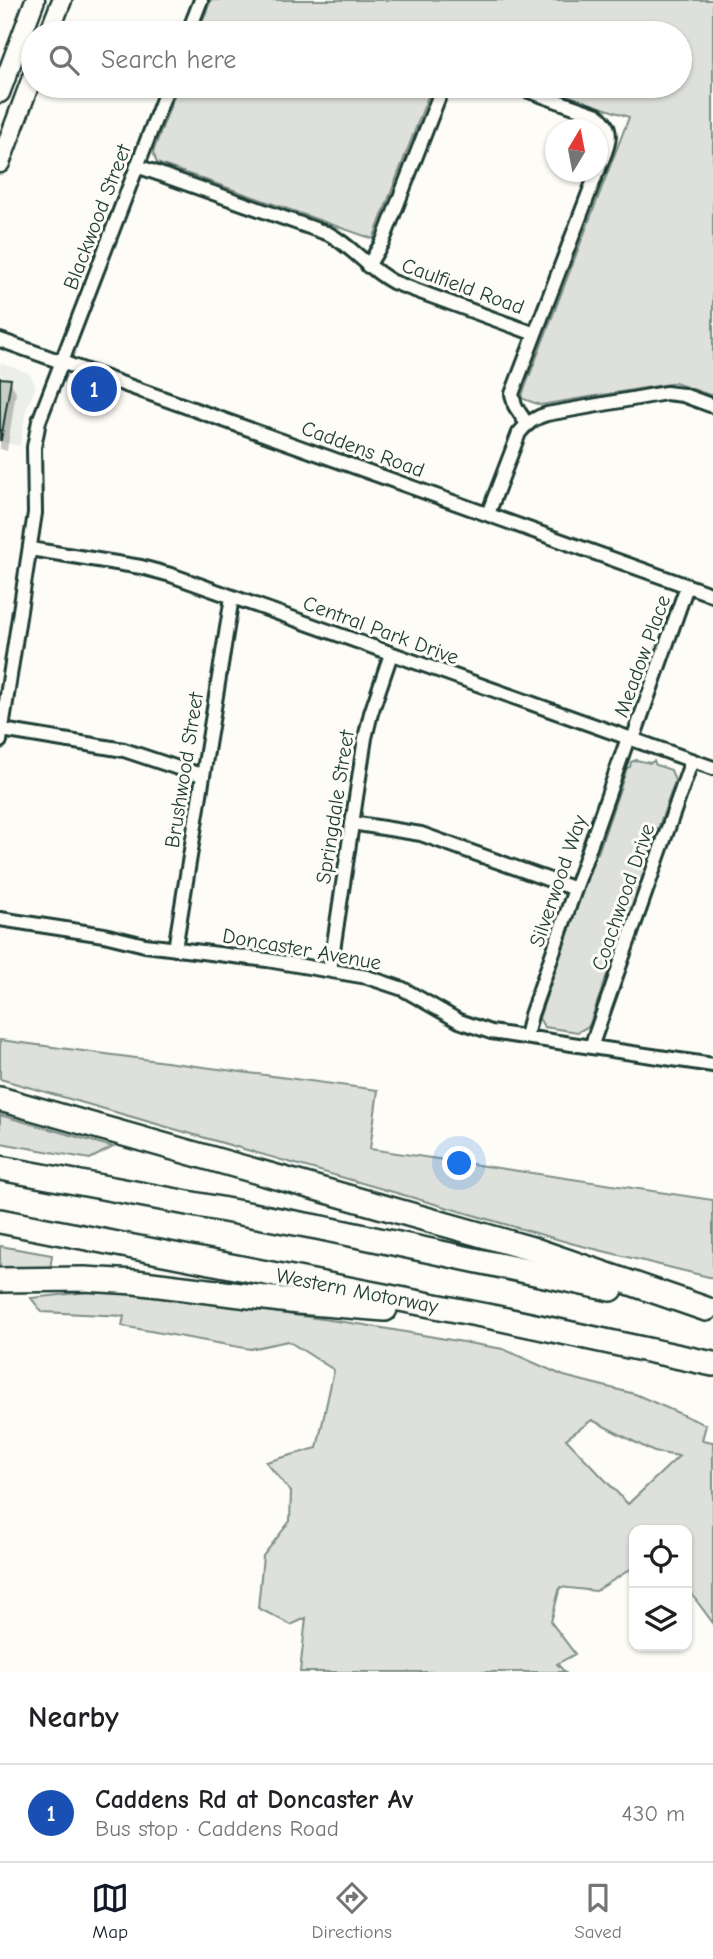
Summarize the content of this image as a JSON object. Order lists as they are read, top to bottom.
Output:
{
  "streets": {
    "highway": ["Western Motorway"],
    "street": [
      "Blackwood Street",
      "Caulfield Road",
      "Caddens Road",
      "Central Park Drive",
      "Meadow Place",
      "Brushwood Street",
      "Springdale Street",
      "Silverwood Way",
      "Coachwood Drive",
      "Doncaster Avenue"
    ]
  },
  "crossings": [
    ["Blackwood Street", "Caulfield Road"],
    ["Blackwood Street", "Caddens Road"],
    ["Caddens Road", "Meadow Place"],
    ["Central Park Drive", "Meadow Place"],
    ["Central Park Drive", "Brushwood Street"],
    ["Central Park Drive", "Springdale Street"],
    ["Central Park Drive", "Silverwood Way"],
    ["Central Park Drive", "Coachwood Drive"],
    ["Meadow Place", "Silverwood Way"],
    ["Brushwood Street", "Doncaster Avenue"],
    ["Springdale Street", "Doncaster Avenue"],
    ["Silverwood Way", "Doncaster Avenue"],
    ["Coachwood Drive", "Doncaster Avenue"]
  ],
  "north": "top",
  "page": {
    "search": "Search here",
    "pins": "1",
    "heading": "Nearby",
    "list": [
      {
        "mark": "1",
        "name": "Caddens Rd at Doncaster Av",
        "note": "Bus stop · Caddens Road",
        "value": "430 m"
      }
    ],
    "nav": ["Map", "Directions", "Saved"]
  }
}
